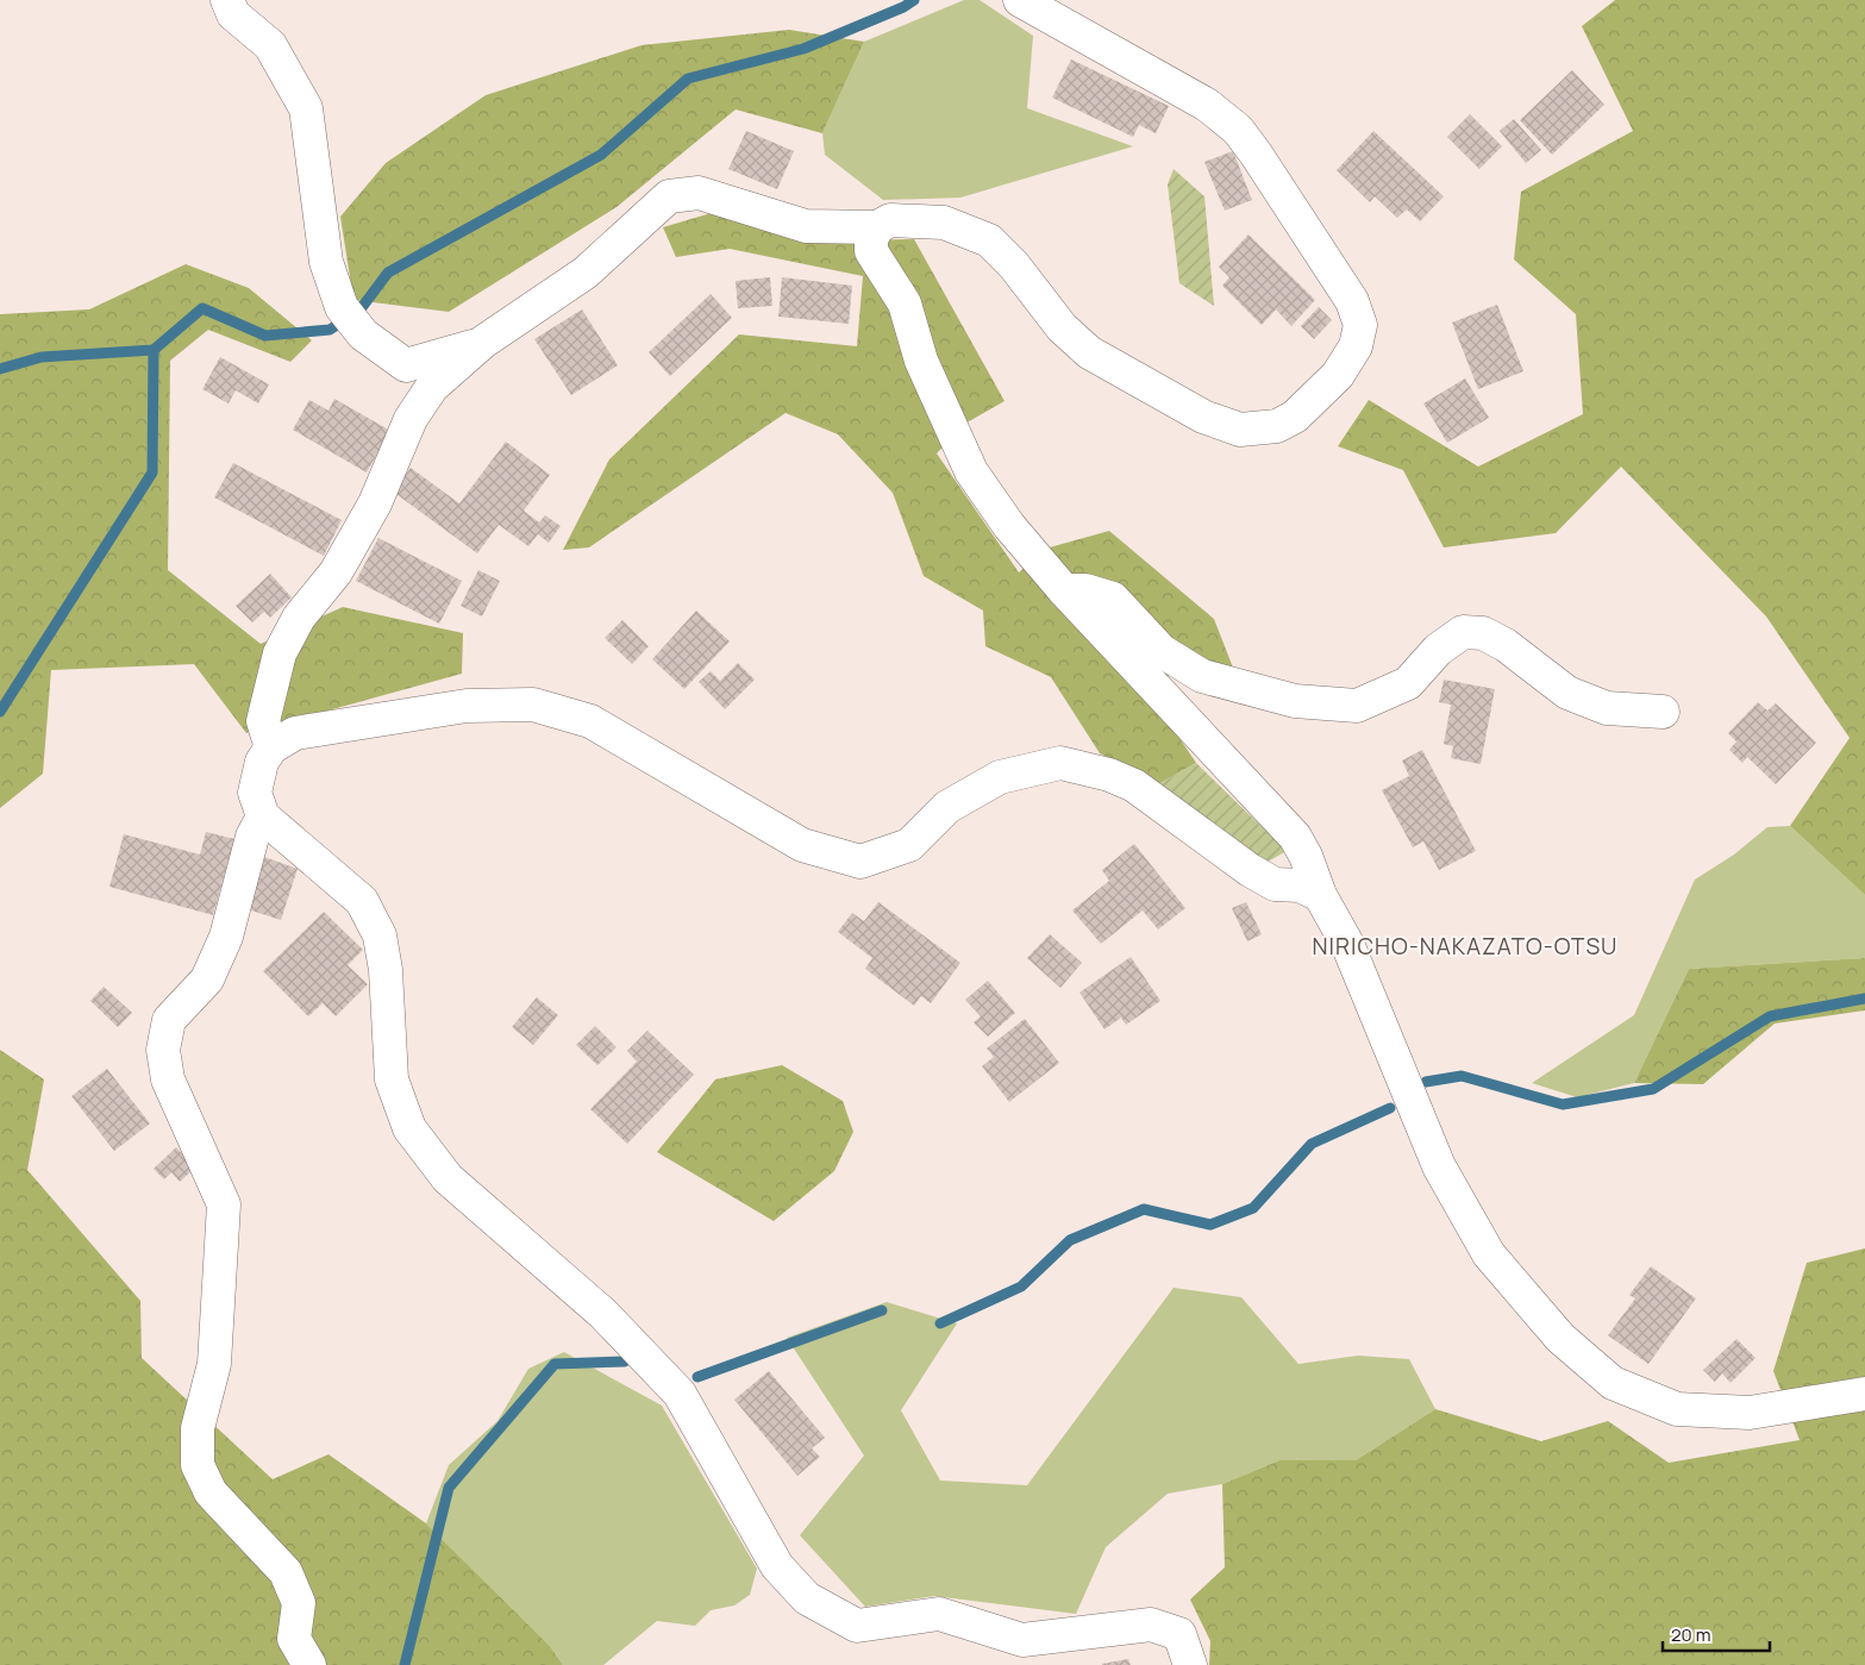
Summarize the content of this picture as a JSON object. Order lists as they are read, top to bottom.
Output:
{
  "districts": ["NIRICHO-NAKAZATO-OTSU"],
  "scale_bar": "20 m"
}
